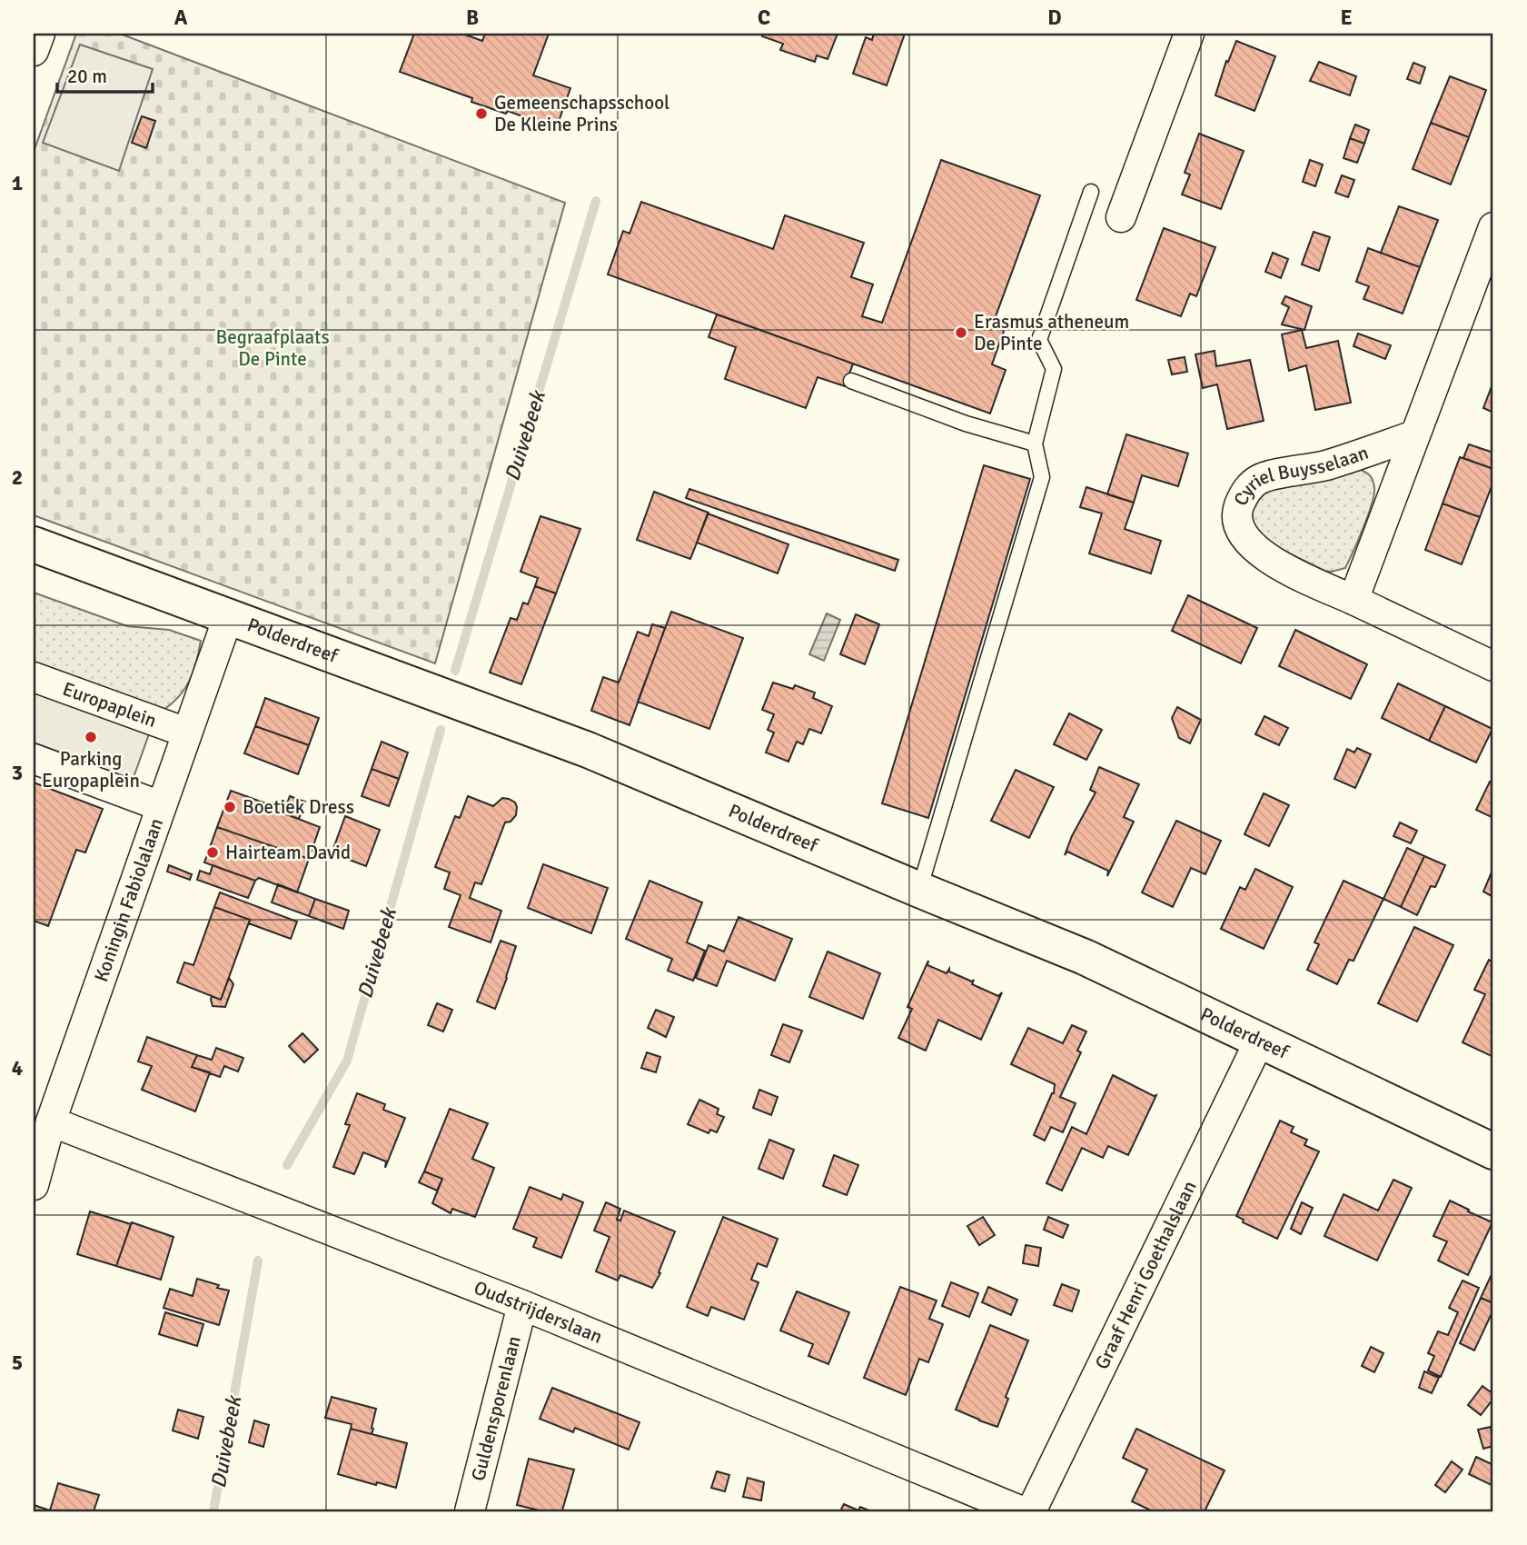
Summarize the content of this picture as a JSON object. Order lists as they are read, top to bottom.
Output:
{
  "streets": {
    "street": [
      "Cyriel Buysselaan",
      "Polderdreef",
      "Europaplein",
      "Koningin Fabiolalaan",
      "Graaf Henri Goethalslaan",
      "Oudstrijderslaan",
      "Guldensporenlaan"
    ]
  },
  "crossings": [
    ["Polderdreef", "Koningin Fabiolalaan"],
    ["Polderdreef", "Graaf Henri Goethalslaan"],
    ["Europaplein", "Koningin Fabiolalaan"],
    ["Koningin Fabiolalaan", "Oudstrijderslaan"],
    ["Oudstrijderslaan", "Guldensporenlaan"]
  ],
  "water": ["Duivebeek"],
  "parks": ["Begraafplaats De Pinte"],
  "places": [
    "Gemeenschapsschool De Kleine Prins",
    "Erasmus atheneum De Pinte",
    "Parking Europaplein",
    "Boetiek Dress",
    "Hairteam David"
  ],
  "scale_bar": "20 m",
  "grid": {
    "columns": [
      "A",
      "B",
      "C",
      "D",
      "E"
    ],
    "rows": [
      "1",
      "2",
      "3",
      "4",
      "5"
    ]
  }
}
